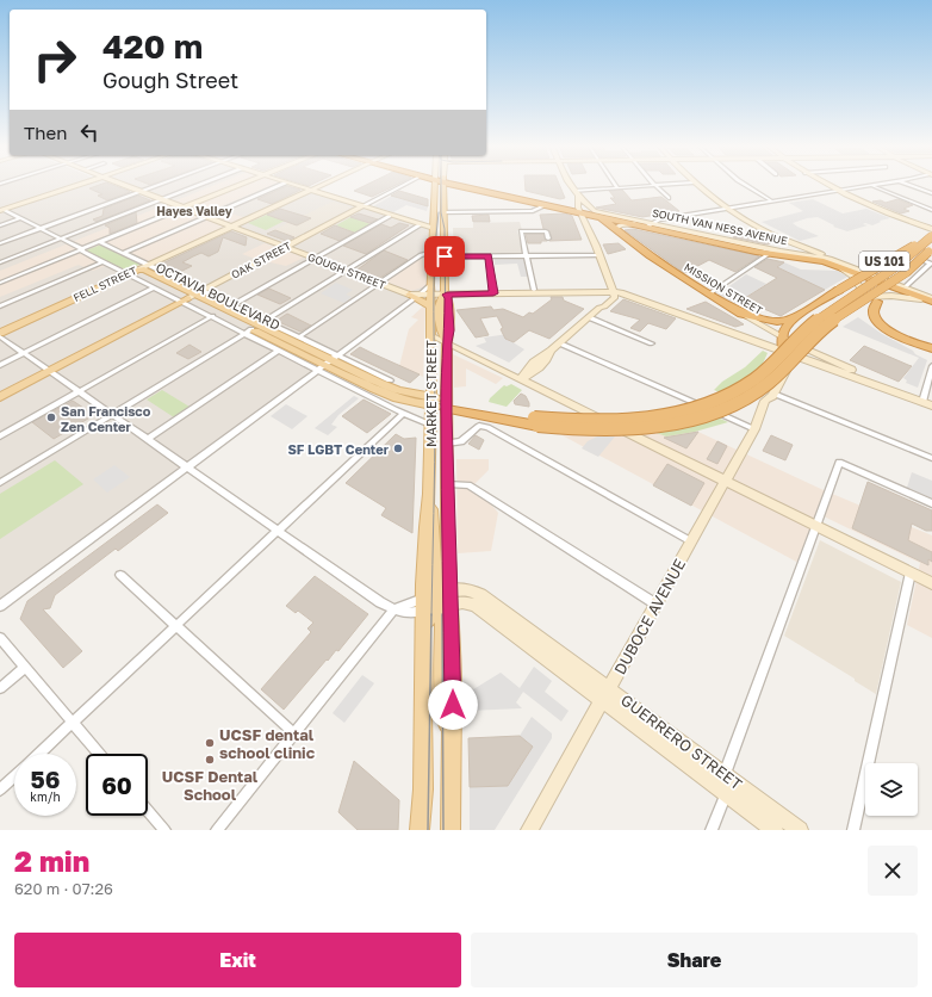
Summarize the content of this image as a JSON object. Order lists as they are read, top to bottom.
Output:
{
  "streets": {
    "highway": [
      "SOUTH VAN NESS AVENUE",
      "US 101",
      "MISSION STREET",
      "OCTAVIA BOULEVARD"
    ],
    "main road": [
      "OAK STREET",
      "GOUGH STREET",
      "FELL STREET",
      "MARKET STREET",
      "DUBOCE AVENUE",
      "GUERRERO STREET"
    ]
  },
  "crossings": [
    ["SOUTH VAN NESS AVENUE", "MISSION STREET"],
    ["SOUTH VAN NESS AVENUE", "DUBOCE AVENUE"],
    ["OAK STREET", "GOUGH STREET"],
    ["OAK STREET", "OCTAVIA BOULEVARD"],
    ["US 101", "MISSION STREET"],
    ["US 101", "OCTAVIA BOULEVARD"],
    ["US 101", "DUBOCE AVENUE"],
    ["GOUGH STREET", "FELL STREET"],
    ["GOUGH STREET", "MISSION STREET"],
    ["GOUGH STREET", "MARKET STREET"],
    ["FELL STREET", "OCTAVIA BOULEVARD"],
    ["MISSION STREET", "DUBOCE AVENUE"],
    ["OCTAVIA BOULEVARD", "MARKET STREET"],
    ["OCTAVIA BOULEVARD", "DUBOCE AVENUE"],
    ["MARKET STREET", "GUERRERO STREET"],
    ["DUBOCE AVENUE", "GUERRERO STREET"]
  ],
  "districts": ["Hayes Valley"],
  "places": [
    "San Francisco Zen Center",
    "SF LGBT Center",
    "UCSF dental school clinic",
    "UCSF Dental School"
  ],
  "page": {
    "turn": ["420 m", "Gough Street"],
    "then": "Then",
    "speed": "56 km/h",
    "limit": "60",
    "heading": ["2 min", "620 m · 07:26"],
    "buttons": ["Exit", "Share"]
  }
}
